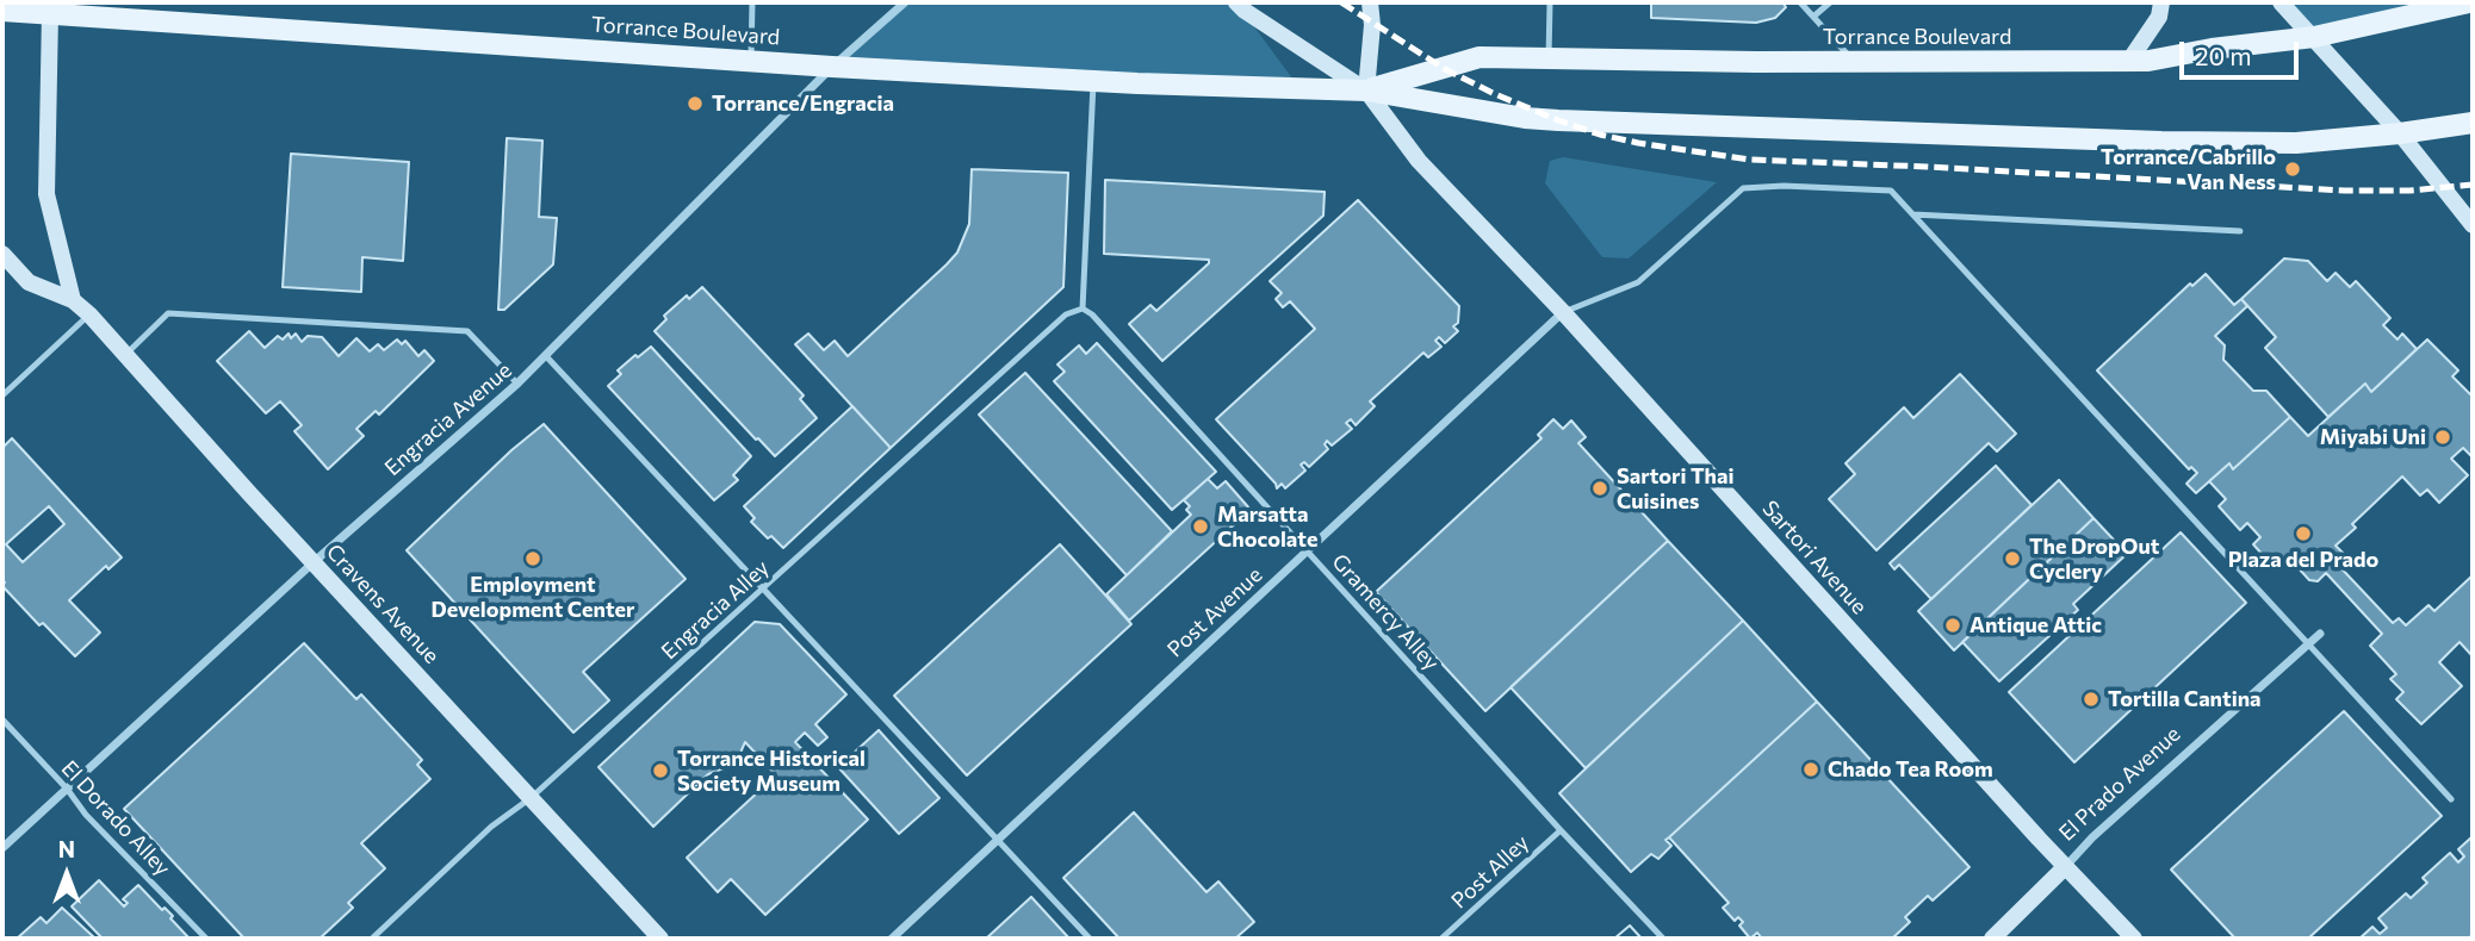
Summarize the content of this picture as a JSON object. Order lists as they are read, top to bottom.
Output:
{
  "streets": {
    "main road": ["Torrance Boulevard"],
    "street": [
      "Engracia Avenue",
      "Sartori Avenue",
      "Cravens Avenue",
      "Post Avenue",
      "El Prado Avenue"
    ],
    "lane": [
      "Engracia Alley",
      "Gramercy Alley",
      "El Dorado Alley",
      "Post Alley"
    ]
  },
  "crossings": [
    ["Torrance Boulevard", "Engracia Avenue"],
    ["Torrance Boulevard", "Sartori Avenue"],
    ["Engracia Avenue", "Cravens Avenue"],
    ["Engracia Avenue", "El Dorado Alley"],
    ["Sartori Avenue", "Post Avenue"],
    ["Sartori Avenue", "El Prado Avenue"],
    ["Cravens Avenue", "Engracia Alley"],
    ["Engracia Alley", "Gramercy Alley"],
    ["Post Avenue", "Gramercy Alley"],
    ["Gramercy Alley", "Post Alley"]
  ],
  "places": [
    "Torrance/Engracia",
    "Torrance/Cabrillo Van Ness",
    "Miyabi Uni",
    "Sartori Thai Cuisines",
    "Marsatta Chocolate",
    "Plaza del Prado",
    "Employment Development Center",
    "The DropOut Cyclery",
    "Antique Attic",
    "Tortilla Cantina",
    "Chado Tea Room",
    "Torrance Historical Society Museum"
  ],
  "scale_bar": "20 m",
  "north": "top"
}
